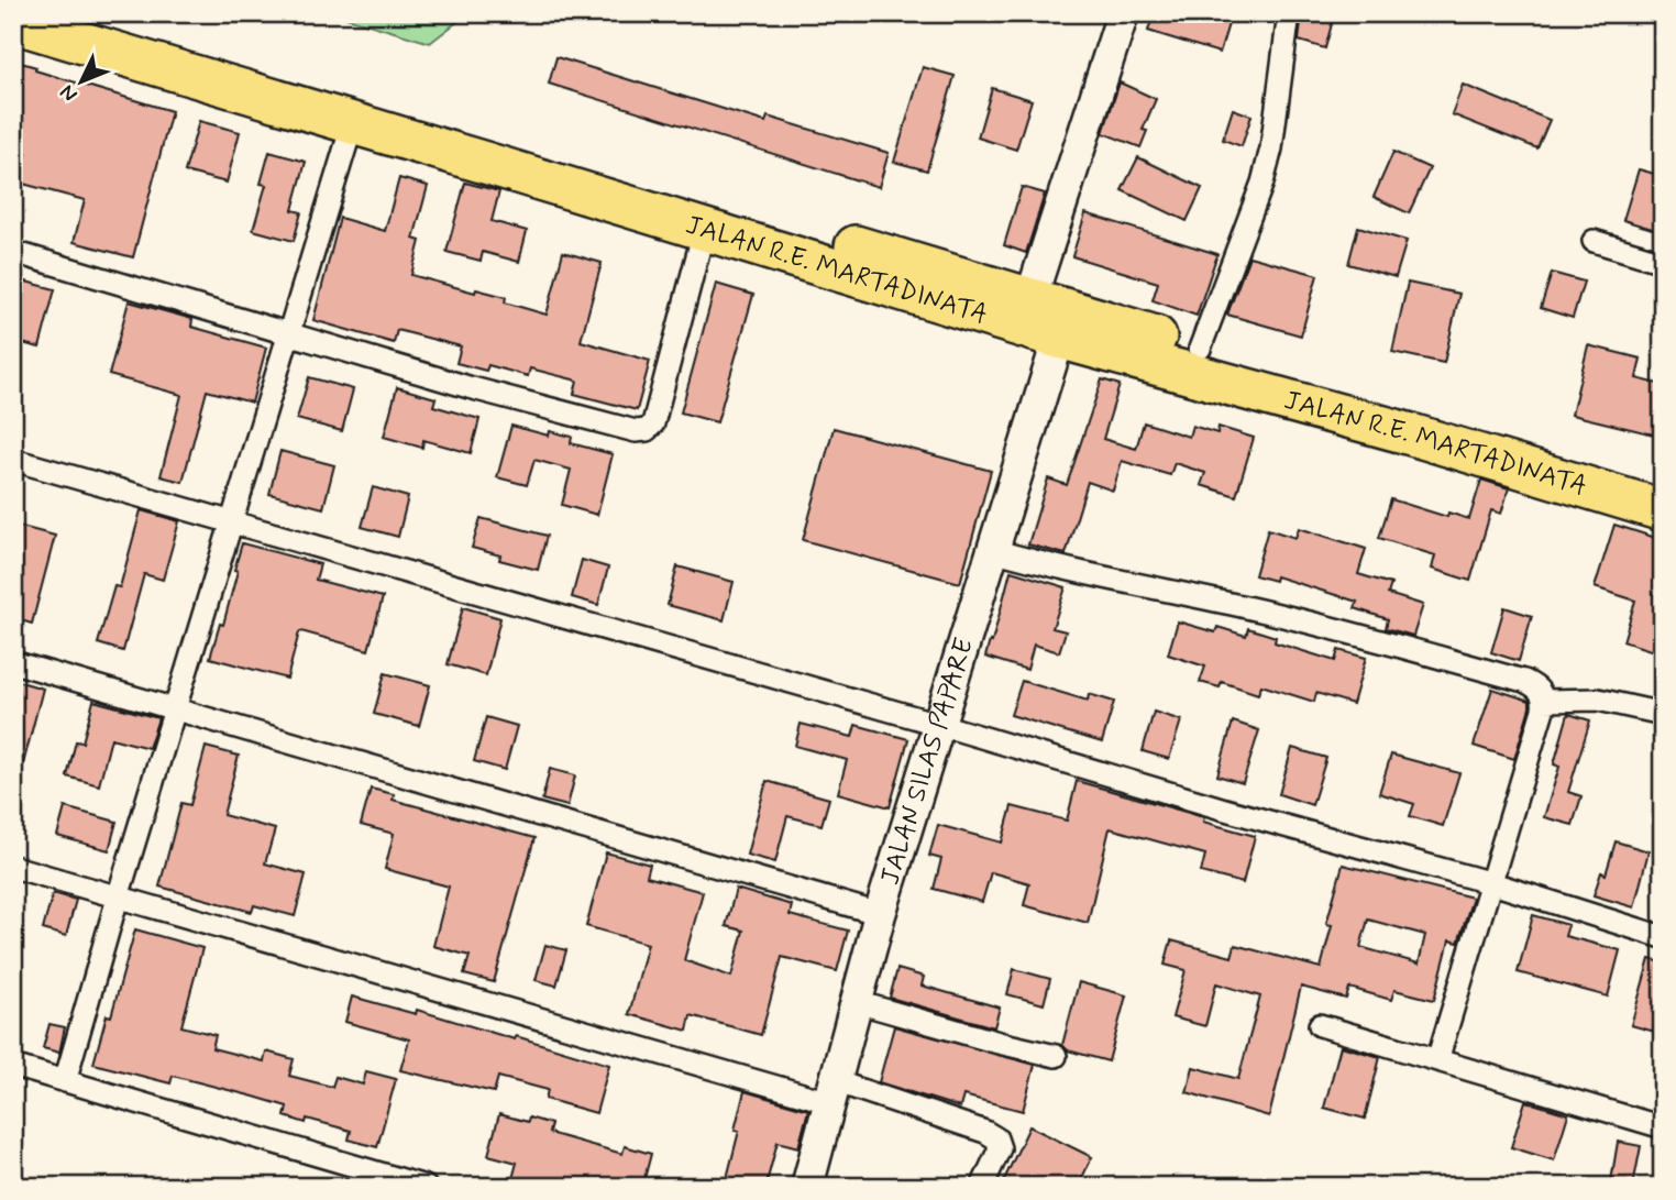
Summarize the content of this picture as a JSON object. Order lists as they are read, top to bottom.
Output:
{
  "streets": {
    "highway": ["JALAN R.E. MARTADINATA"],
    "street": ["JALAN SILAS PAPARE"]
  },
  "crossings": [
    ["JALAN R.E. MARTADINATA", "JALAN SILAS PAPARE"]
  ],
  "north": "bottom left"
}
